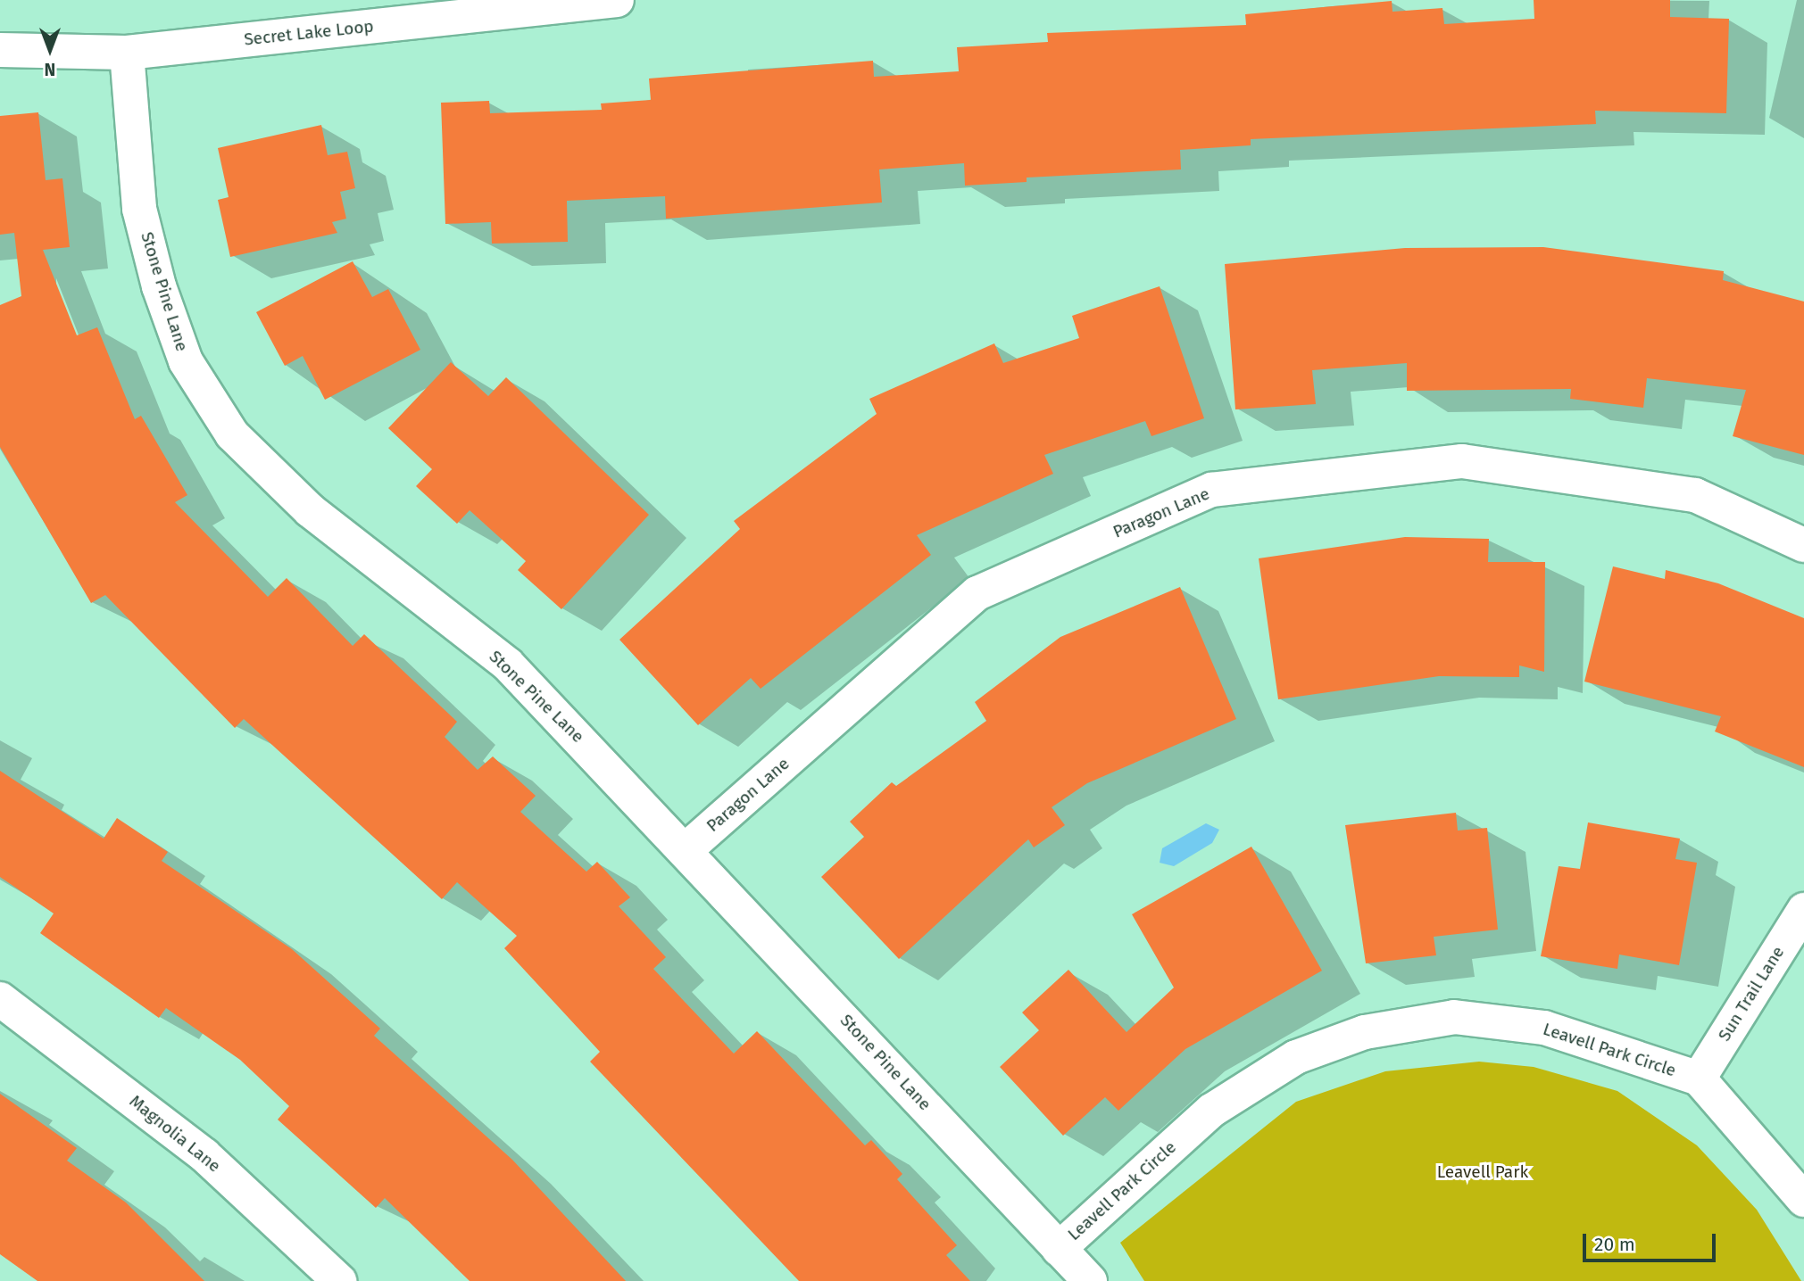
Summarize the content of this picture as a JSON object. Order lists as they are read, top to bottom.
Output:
{
  "streets": {
    "street": [
      "Secret Lake Loop",
      "Stone Pine Lane",
      "Paragon Lane",
      "Sun Trail Lane",
      "Leavell Park Circle",
      "Magnolia Lane"
    ]
  },
  "crossings": [
    ["Secret Lake Loop", "Stone Pine Lane"],
    ["Stone Pine Lane", "Paragon Lane"],
    ["Stone Pine Lane", "Leavell Park Circle"],
    ["Sun Trail Lane", "Leavell Park Circle"]
  ],
  "parks": ["Leavell Park"],
  "scale_bar": "20 m",
  "north": "bottom"
}
